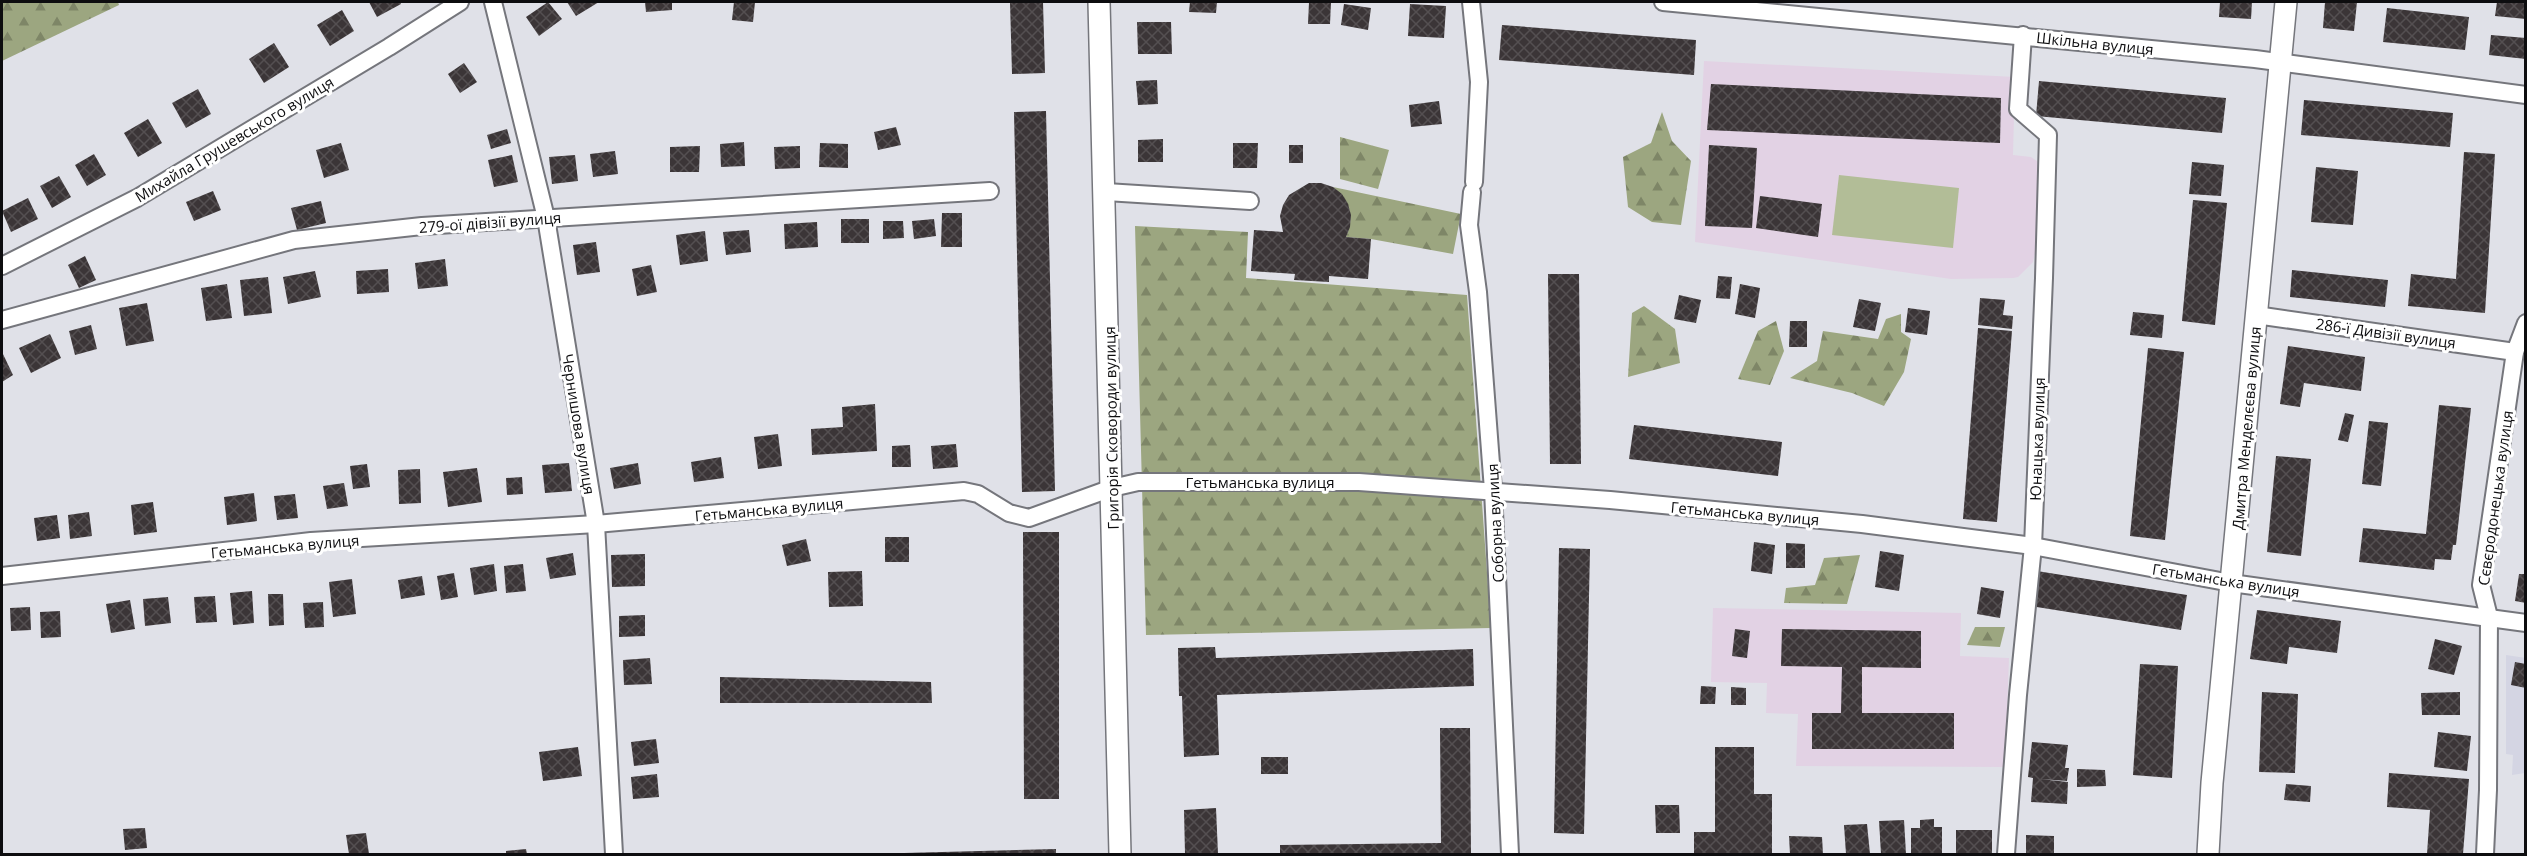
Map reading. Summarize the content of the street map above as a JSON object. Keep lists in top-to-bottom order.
{
  "streets": {
    "street": [
      "Шкільна вулиця",
      "Михайла Грушевського вулиця",
      "279-ої дівізії вулиця",
      "286-ї Дивізії вулиця",
      "Чернишова вулиця",
      "Григорія Сковороди вулиця",
      "Дмитра Менделєєва вулиця",
      "Юнацька вулиця",
      "Гетьманська вулиця",
      "Сєвєродонецька вулиця",
      "Соборна вулиця"
    ]
  },
  "crossings": [
    ["Шкільна вулиця", "Дмитра Менделєєва вулиця"],
    ["Шкільна вулиця", "Юнацька вулиця"],
    ["279-ої дівізії вулиця", "Чернишова вулиця"],
    ["286-ї Дивізії вулиця", "Дмитра Менделєєва вулиця"],
    ["286-ї Дивізії вулиця", "Сєвєродонецька вулиця"],
    ["Чернишова вулиця", "Гетьманська вулиця"],
    ["Григорія Сковороди вулиця", "Гетьманська вулиця"],
    ["Дмитра Менделєєва вулиця", "Гетьманська вулиця"],
    ["Юнацька вулиця", "Гетьманська вулиця"],
    ["Гетьманська вулиця", "Сєвєродонецька вулиця"],
    ["Гетьманська вулиця", "Соборна вулиця"]
  ]
}
